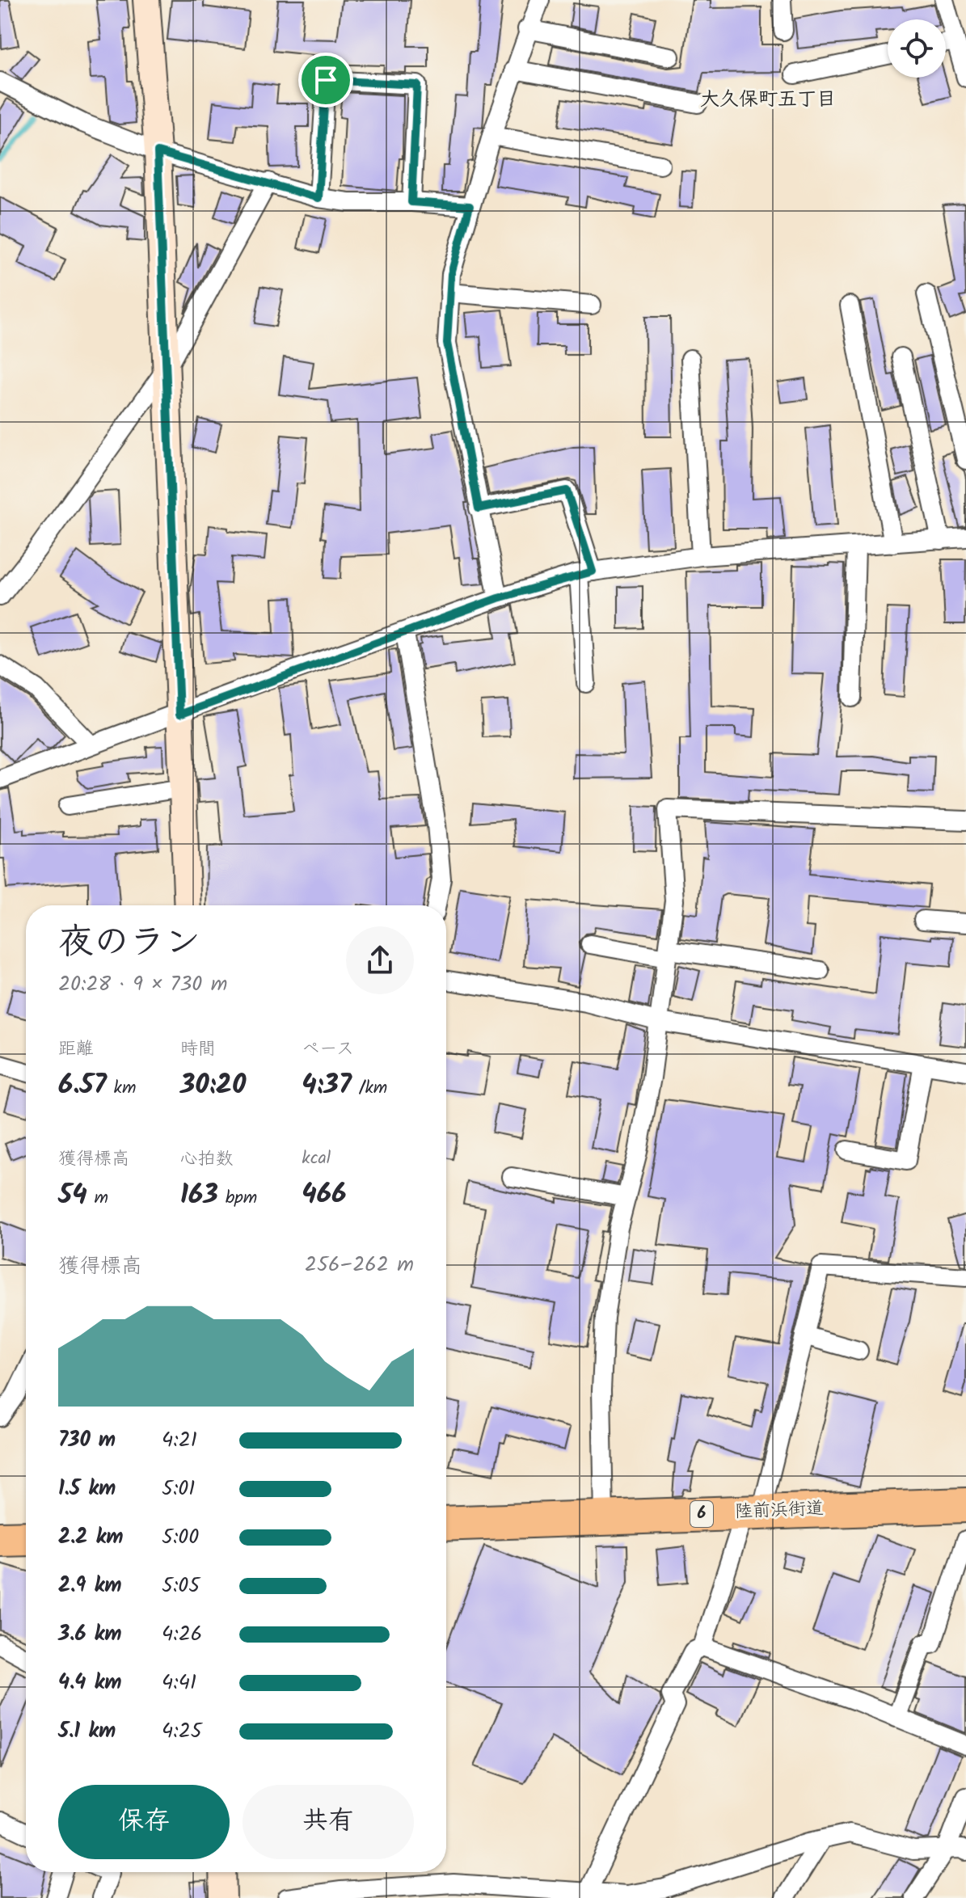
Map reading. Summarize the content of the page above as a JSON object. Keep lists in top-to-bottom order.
{
  "streets": {
    "highway": ["陸前浜街道", "6"]
  },
  "districts": ["大久保町五丁目"],
  "page": {
    "heading": ["夜のラン", "20:28 · 9 × 730 m"],
    "stats": [
      ["距離", "6.57 km"],
      ["時間", "30:20"],
      ["ペース", "4:37 /km"],
      ["獲得標高", "54 m"],
      ["心拍数", "163 bpm"],
      ["kcal", "466"]
    ],
    "chart": ["獲得標高", "256–262 m"],
    "list": [
      {
        "name": "730 m",
        "note": "4:21"
      },
      {
        "name": "1.5 km",
        "note": "5:01"
      },
      {
        "name": "2.2 km",
        "note": "5:00"
      },
      {
        "name": "2.9 km",
        "note": "5:05"
      },
      {
        "name": "3.6 km",
        "note": "4:26"
      },
      {
        "name": "4.4 km",
        "note": "4:41"
      },
      {
        "name": "5.1 km",
        "note": "4:25"
      }
    ],
    "buttons": ["保存", "共有"]
  }
}
